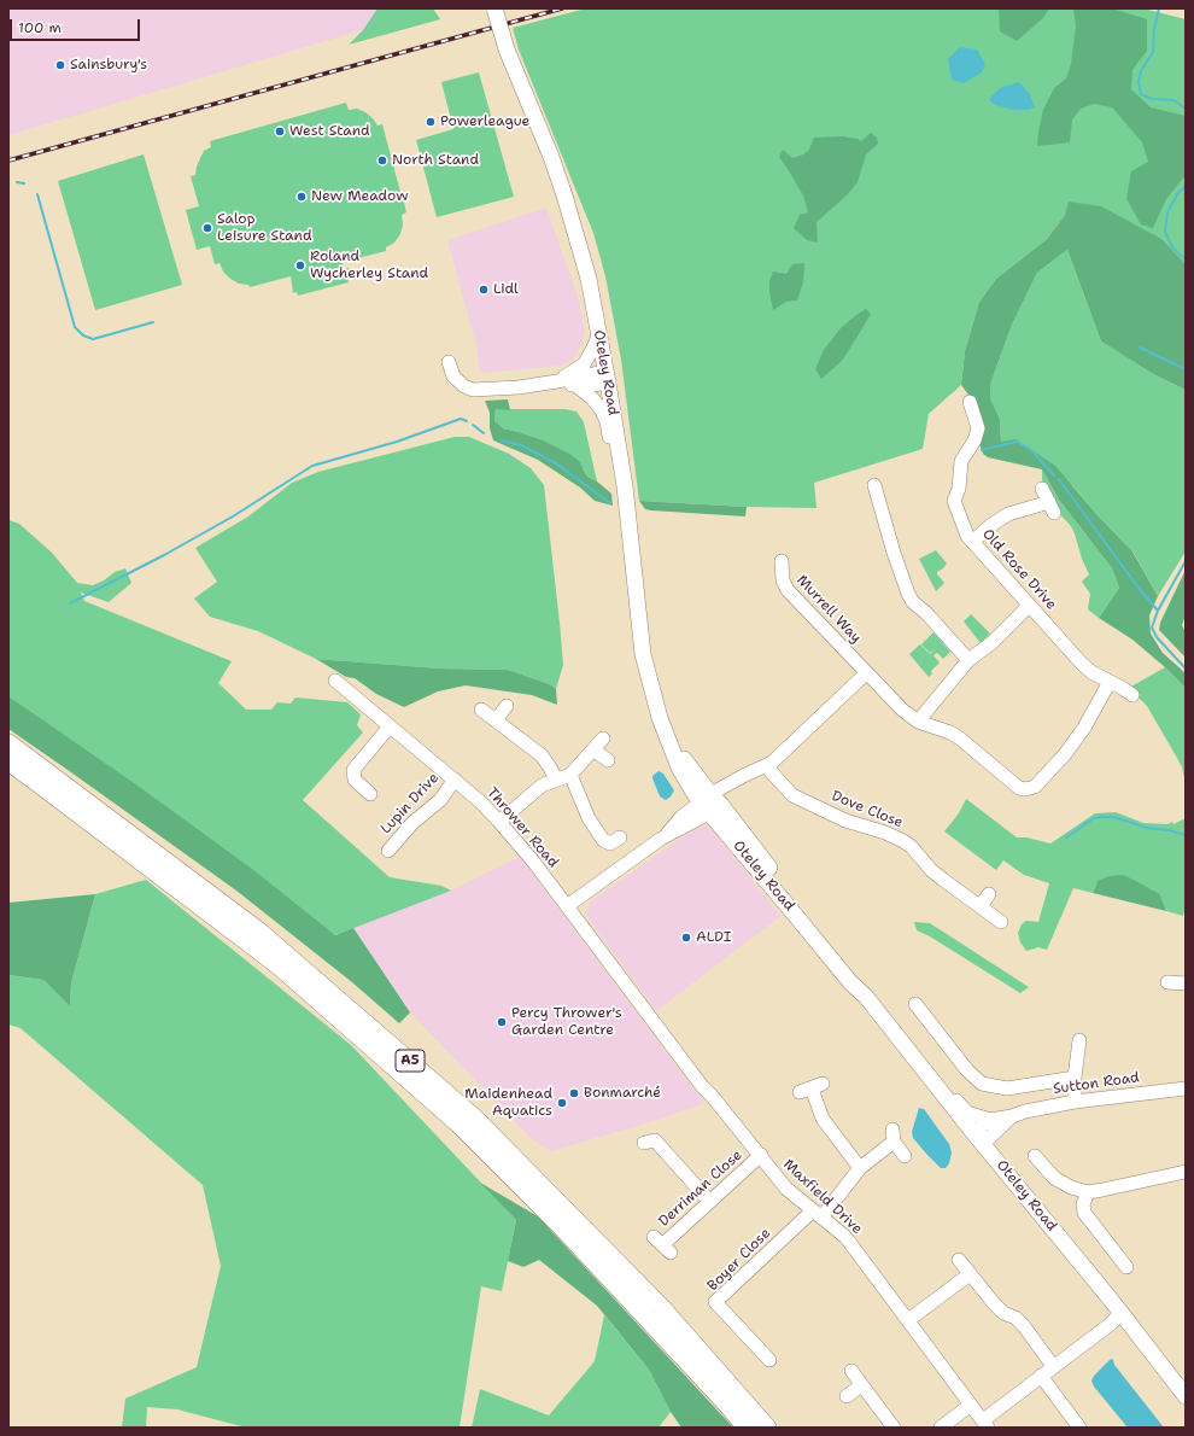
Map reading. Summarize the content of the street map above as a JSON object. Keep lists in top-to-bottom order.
{
  "streets": {
    "highway": ["A5"],
    "main road": ["Oteley Road"],
    "street": [
      "Old Rose Drive",
      "Murrell Way",
      "Lupin Drive",
      "Dove Close",
      "Thrower Road",
      "Sutton Road",
      "Derriman Close",
      "Maxfield Drive",
      "Boyer Close"
    ]
  },
  "crossings": [
    ["Oteley Road", "Sutton Road"],
    ["Oteley Road", "Maxfield Drive"],
    ["Old Rose Drive", "Murrell Way"],
    ["Lupin Drive", "Thrower Road"],
    ["Thrower Road", "Maxfield Drive"],
    ["Derriman Close", "Maxfield Drive"],
    ["Maxfield Drive", "Boyer Close"]
  ],
  "places": [
    "Sainsbury's",
    "Powerleague",
    "West Stand",
    "North Stand",
    "New Meadow",
    "Salop Leisure Stand",
    "Roland Wycherley Stand",
    "Lidl",
    "ALDI",
    "Percy Thrower's Garden Centre",
    "Bonmarché",
    "Maidenhead Aquatics"
  ],
  "scale_bar": "100 m"
}
